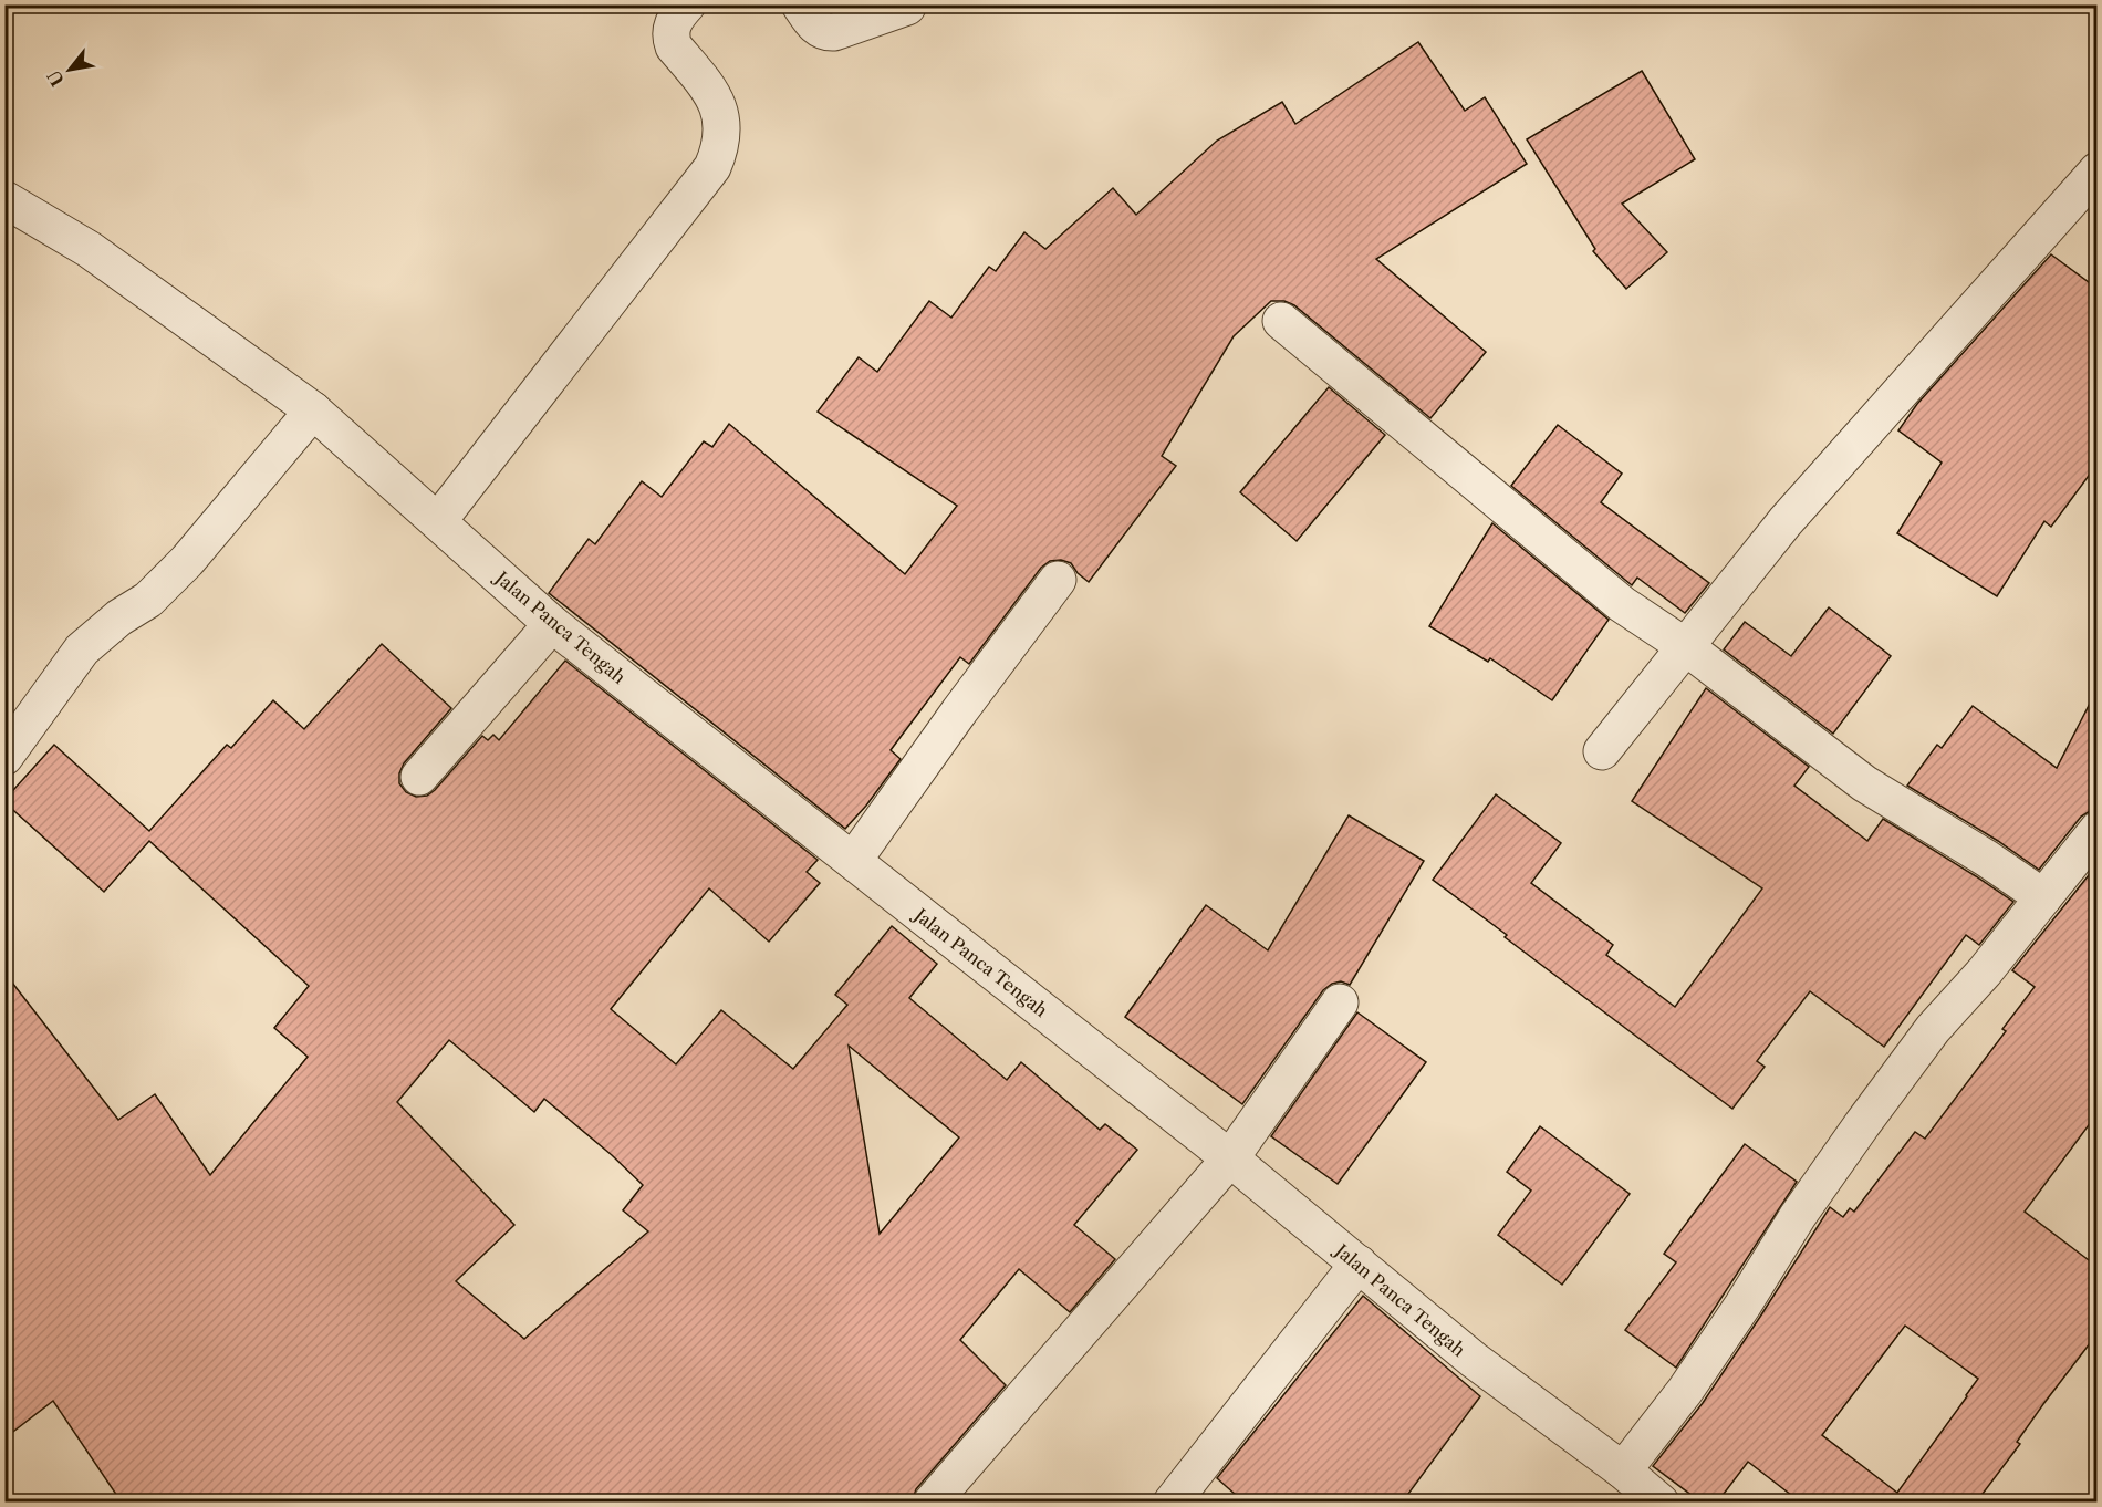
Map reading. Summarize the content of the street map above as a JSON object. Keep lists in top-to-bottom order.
{
  "streets": {
    "street": ["Jalan Panca Tengah"]
  },
  "north": "bottom left"
}
